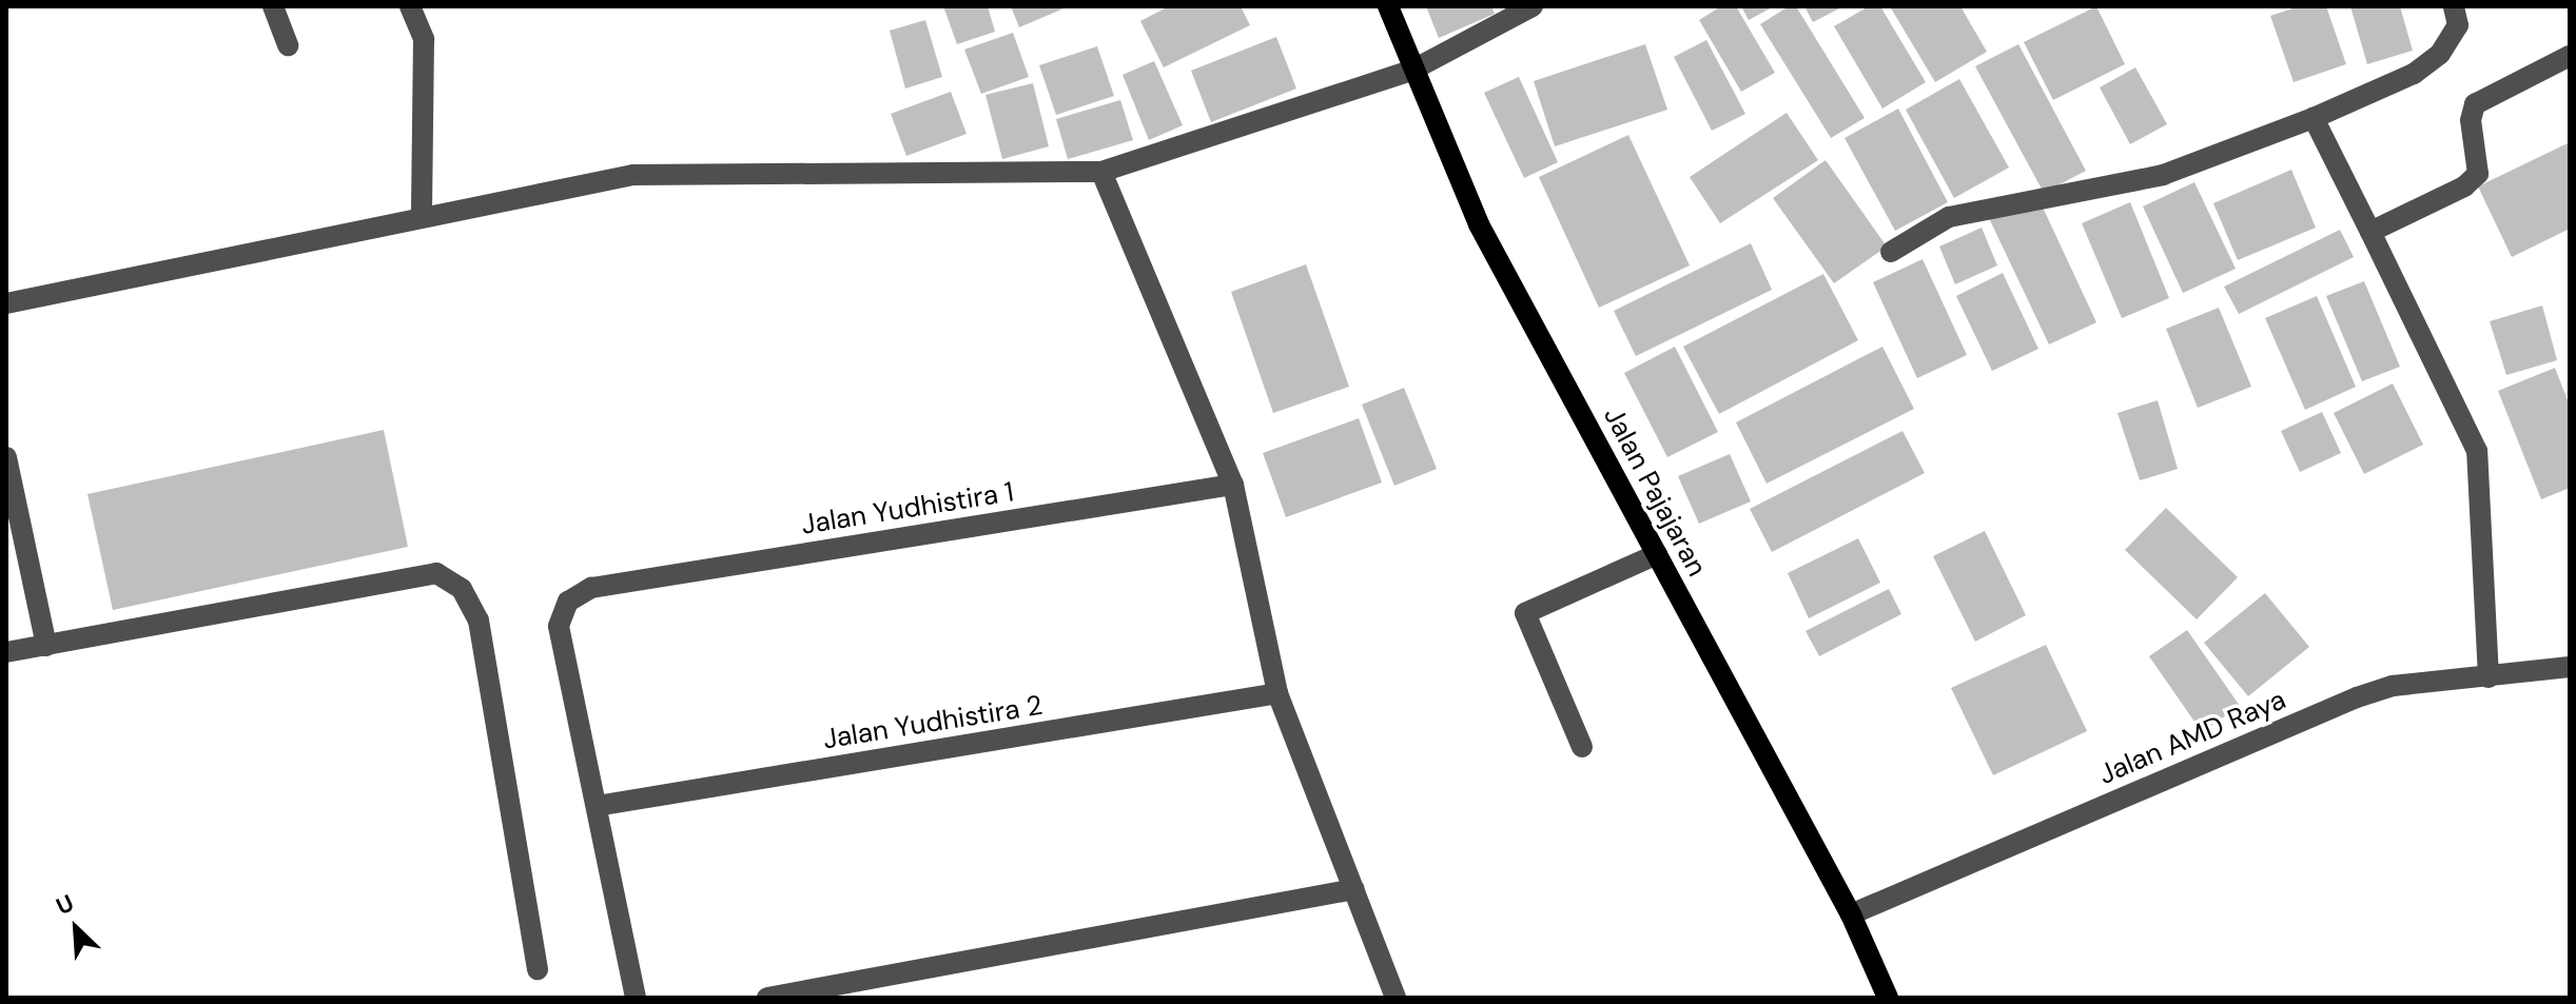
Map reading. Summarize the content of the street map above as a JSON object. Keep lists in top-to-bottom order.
{
  "streets": {
    "main road": ["Jalan Pajajaran"],
    "street": ["Jalan Yudhistira 1", "Jalan Yudhistira 2", "Jalan AMD Raya"]
  },
  "crossings": [
    ["Jalan Pajajaran", "Jalan AMD Raya"],
    ["Jalan Yudhistira 1", "Jalan Yudhistira 2"]
  ],
  "north": "top left"
}
